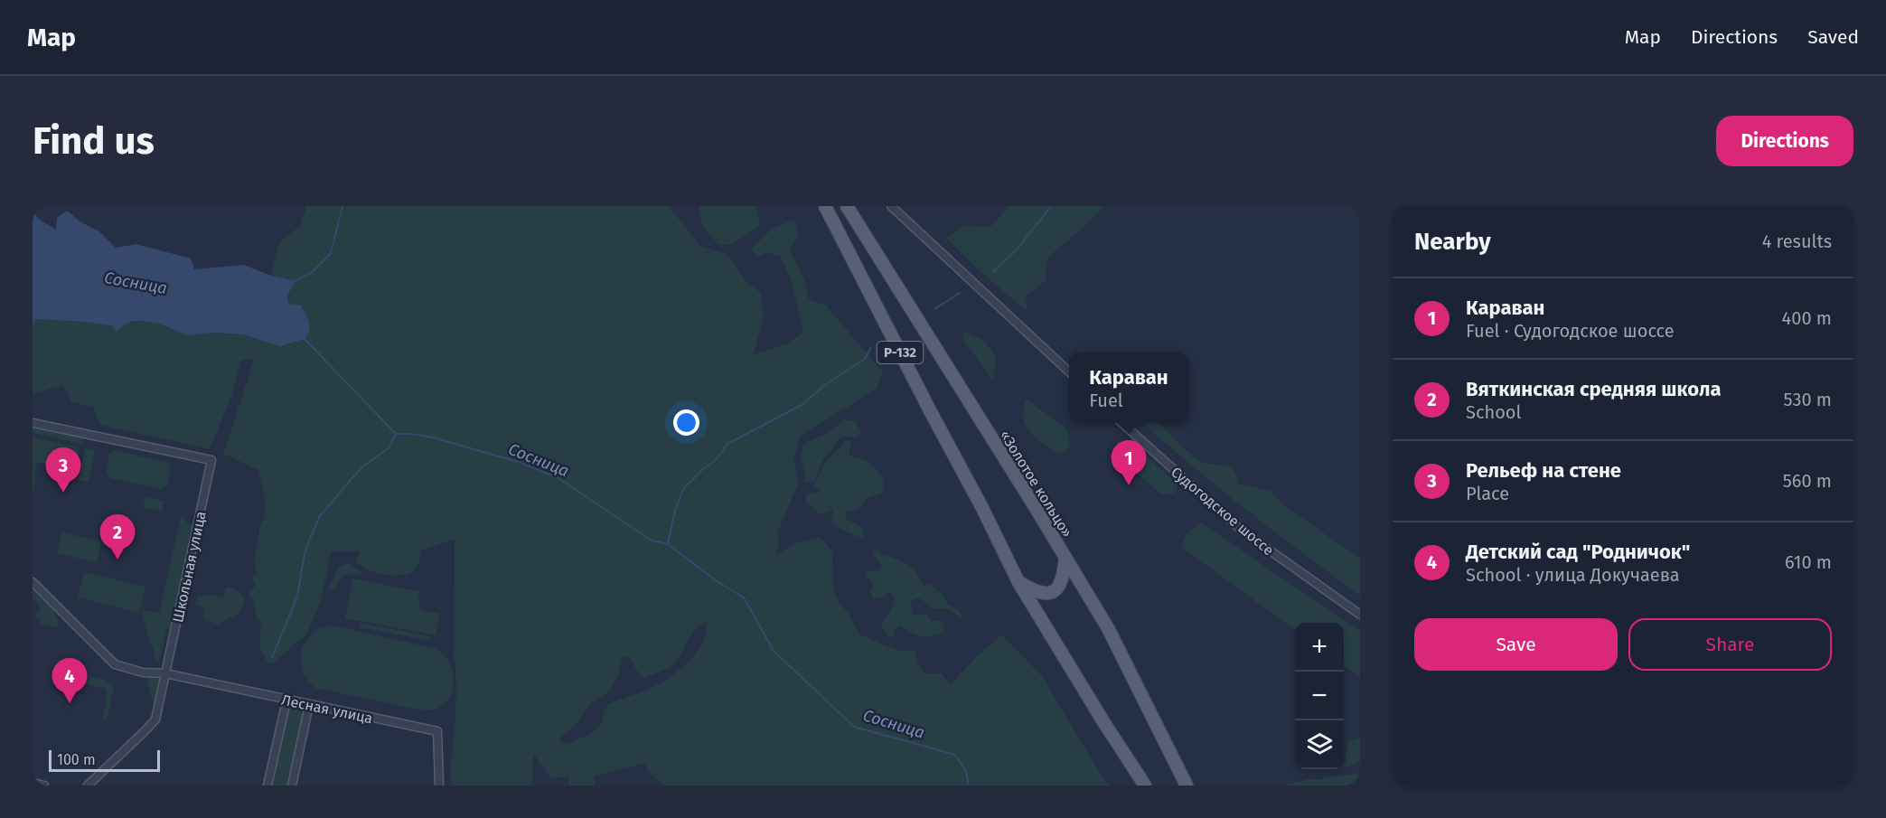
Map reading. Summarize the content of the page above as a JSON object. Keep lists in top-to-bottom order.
{
  "streets": {
    "main road": ["Р-132", "«Золотое кольцо»"],
    "street": ["Судогодское шоссе", "Школьная улица", "Лесная улица"]
  },
  "crossings": [
    ["Школьная улица", "Лесная улица"]
  ],
  "water": ["Сосница"],
  "scale_bar": "100 m",
  "page": {
    "header": "Map",
    "nav": ["Map", "Directions", "Saved"],
    "buttons": [
      "Directions",
      ["Save", "Share"]
    ],
    "title": "Find us",
    "heading": ["Nearby", "4 results"],
    "list": [
      {
        "mark": "1",
        "name": "Караван",
        "note": "Fuel · Судогодское шоссе",
        "value": "400 m"
      },
      {
        "mark": "2",
        "name": "Вяткинская средняя школа",
        "note": "School",
        "value": "530 m"
      },
      {
        "mark": "3",
        "name": "Рельеф на стене",
        "note": "Place",
        "value": "560 m"
      },
      {
        "mark": "4",
        "name": "Детский сад \"Родничок\"",
        "note": "School · улица Докучаева",
        "value": "610 m"
      }
    ],
    "popup": ["Караван", "Fuel"],
    "pins": [
      "1",
      "3",
      "2",
      "4"
    ],
    "map_buttons": ["+", "−"],
    "scale": "100 m"
  }
}
